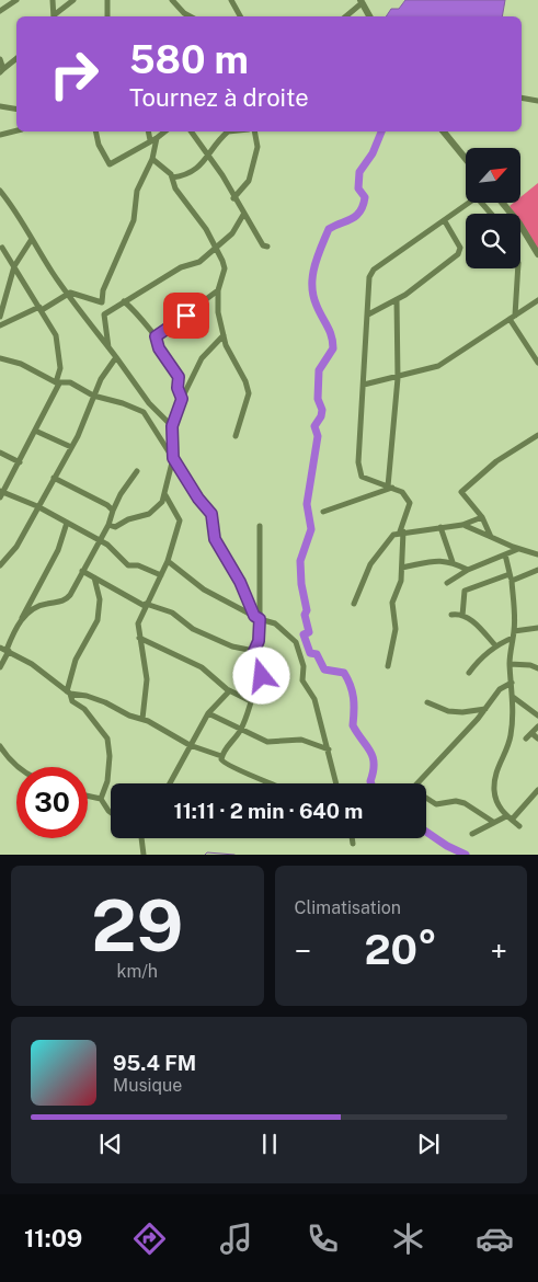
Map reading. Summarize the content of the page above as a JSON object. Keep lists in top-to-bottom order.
{
  "north": "top right",
  "page": {
    "turn": ["580 m", "Tournez à droite"],
    "limit": "30",
    "trip": "11:11 · 2 min · 640 m",
    "tile": [
      ["29", "km/h"],
      "Climatisation"
    ],
    "heat": ["−", "20°", "+"],
    "song": ["95.4 FM", "Musique"],
    "tabs": "11:09"
  }
}
